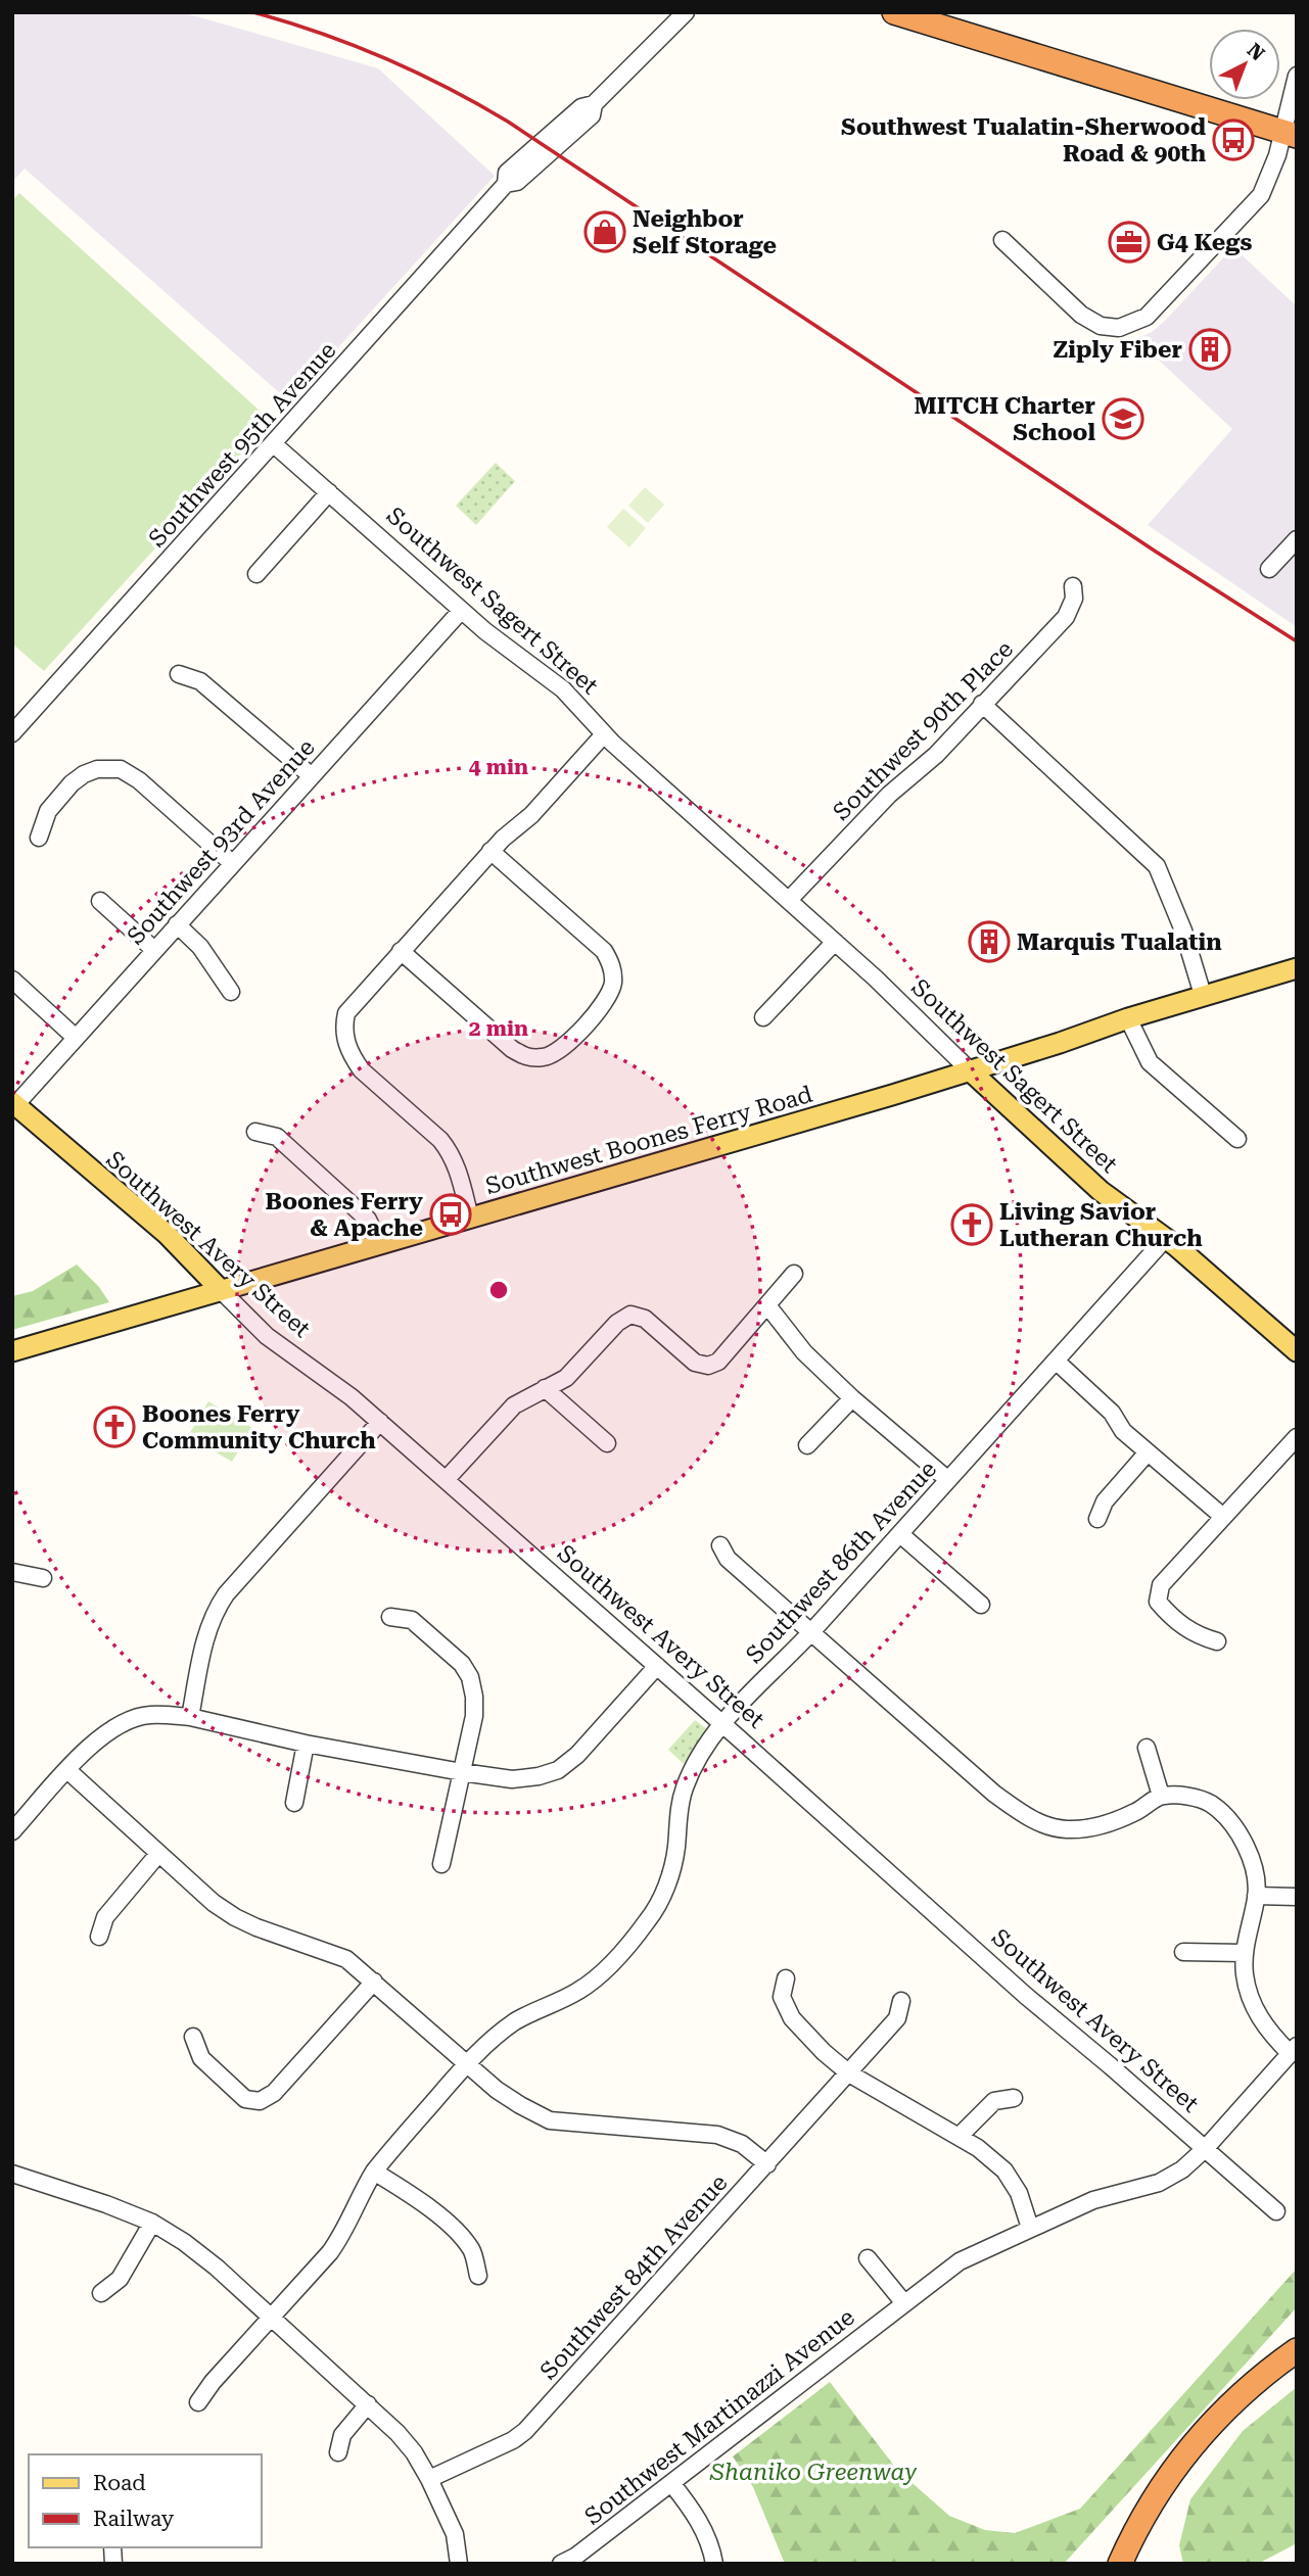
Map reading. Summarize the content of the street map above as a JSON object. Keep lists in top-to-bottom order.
{
  "streets": {
    "main road": ["Southwest Sagert Street", "Southwest Boones Ferry Road", "Southwest Avery Street"],
    "street": [
      "Southwest 95th Avenue",
      "Southwest 90th Place",
      "Southwest 93rd Avenue",
      "Southwest 86th Avenue",
      "Southwest 84th Avenue",
      "Southwest Martinazzi Avenue"
    ]
  },
  "crossings": [
    ["Southwest 95th Avenue", "Southwest Sagert Street"],
    ["Southwest Sagert Street", "Southwest 90th Place"],
    ["Southwest Sagert Street", "Southwest 93rd Avenue"],
    ["Southwest Sagert Street", "Southwest Boones Ferry Road"],
    ["Southwest Sagert Street", "Southwest 86th Avenue"],
    ["Southwest 93rd Avenue", "Southwest Avery Street"],
    ["Southwest Boones Ferry Road", "Southwest Avery Street"],
    ["Southwest Avery Street", "Southwest 86th Avenue"],
    ["Southwest Avery Street", "Southwest Martinazzi Avenue"]
  ],
  "parks": ["Shaniko Greenway"],
  "places": {
    "bus stop": ["Southwest Tualatin-Sherwood Road & 90th", "Boones Ferry & Apache"],
    "shop": ["Neighbor Self Storage"],
    "office": ["G4 Kegs"],
    "building": ["Ziply Fiber", "Marquis Tualatin"],
    "school or university": ["MITCH Charter School"],
    "church": ["Living Savior Lutheran Church", "Boones Ferry Community Church"]
  },
  "legend": ["Road", "Railway"],
  "north": "top right",
  "rings": ["4 min", "2 min"]
}
